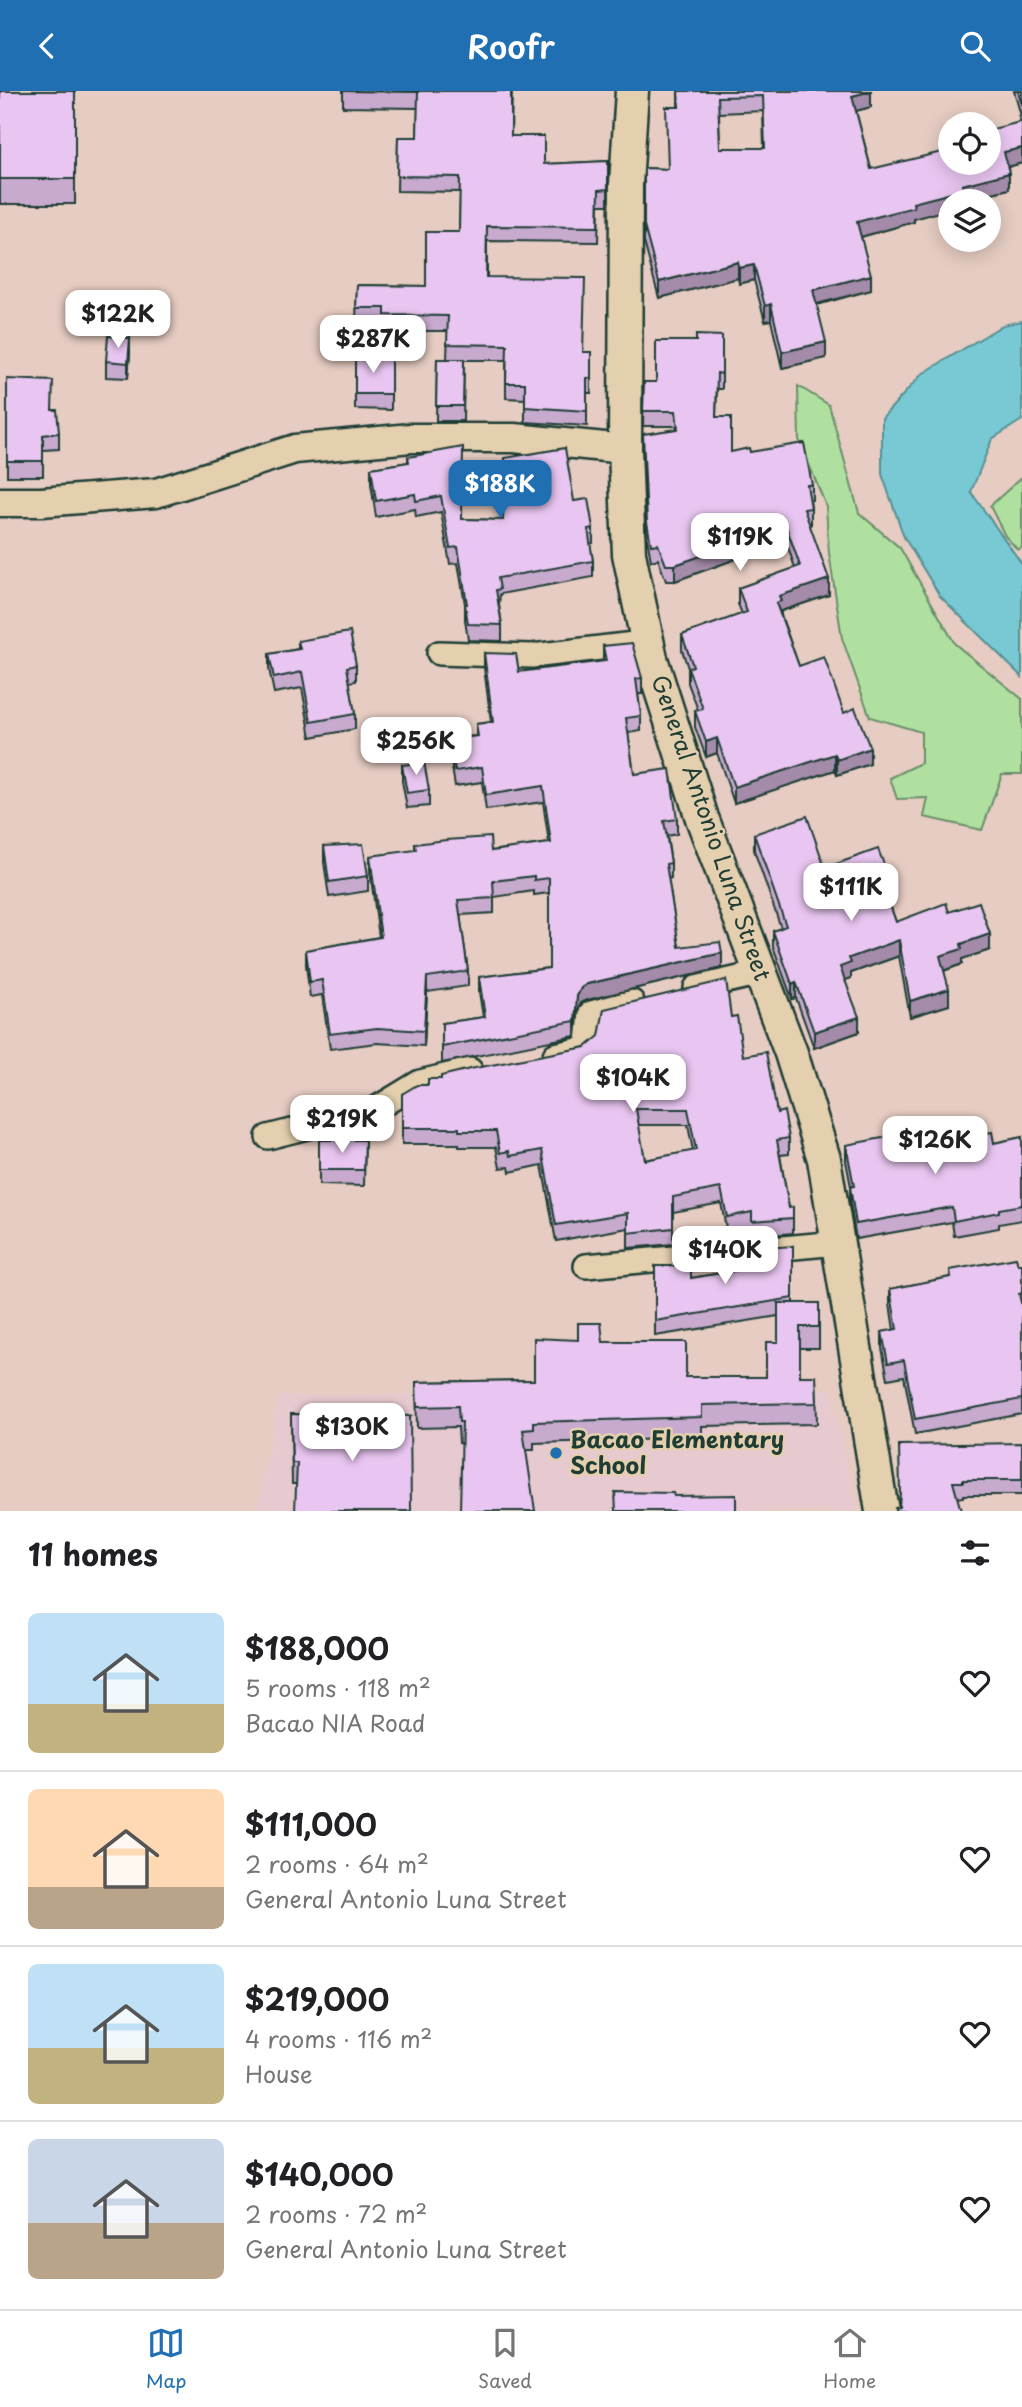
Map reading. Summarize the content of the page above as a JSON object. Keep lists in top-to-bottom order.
{
  "streets": {
    "main road": ["General Antonio Luna Street"]
  },
  "places": ["Bacao Elementary School"],
  "page": {
    "header": "Roofr",
    "price": [
      "$122K",
      "$287K",
      "$188K",
      "$119K",
      "$256K",
      "$111K",
      "$104K",
      "$219K",
      "$126K",
      "$140K",
      "$130K"
    ],
    "heading": "11 homes",
    "list": [
      {
        "name": "$188,000",
        "note": "5 rooms · 118 m² · Bacao NIA Road"
      },
      {
        "name": "$111,000",
        "note": "2 rooms · 64 m² · General Antonio Luna Street"
      },
      {
        "name": "$219,000",
        "note": "4 rooms · 116 m² · House"
      },
      {
        "name": "$140,000",
        "note": "2 rooms · 72 m² · General Antonio Luna Street"
      }
    ],
    "tabs": ["Map", "Saved", "Home"]
  }
}
